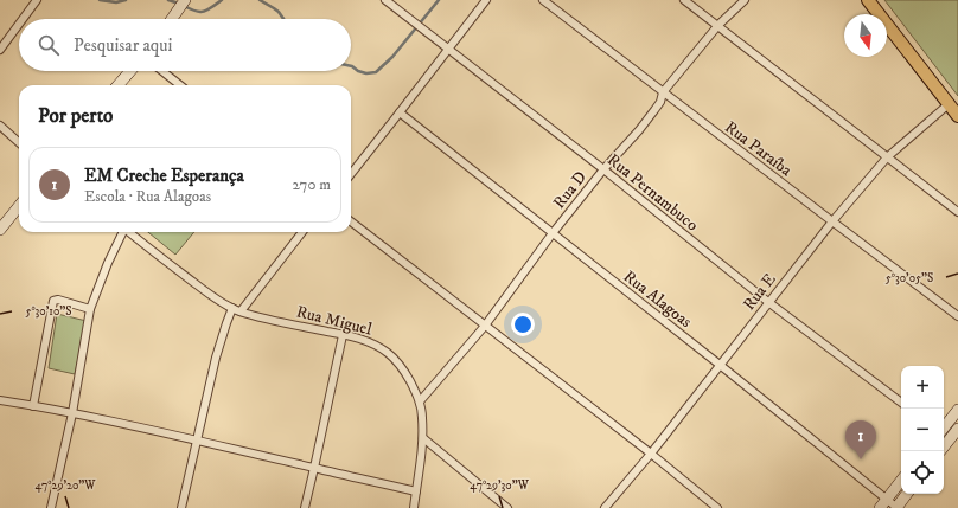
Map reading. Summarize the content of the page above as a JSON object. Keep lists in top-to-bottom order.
{
  "streets": {
    "street": [
      "Rua Paraíba",
      "Rua D",
      "Rua Pernambuco",
      "Rua E",
      "Rua Alagoas",
      "Rua Miguel"
    ]
  },
  "crossings": [
    ["Rua Paraíba", "Rua D"],
    ["Rua Paraíba", "Rua E"],
    ["Rua D", "Rua Pernambuco"],
    ["Rua D", "Rua Alagoas"],
    ["Rua D", "Rua Miguel"],
    ["Rua Pernambuco", "Rua E"],
    ["Rua E", "Rua Alagoas"]
  ],
  "north": "bottom",
  "page": {
    "search": "Pesquisar aqui",
    "heading": "Por perto",
    "list": [
      {
        "mark": "1",
        "name": "EM Creche Esperança",
        "note": "Escola · Rua Alagoas",
        "value": "270 m"
      }
    ],
    "map_buttons": ["+", "−"],
    "pins": "1"
  },
  "coordinates": [
    "5°30'05\"S",
    "5°30'10\"S",
    "47°29'20\"W",
    "47°29'30\"W"
  ]
}
